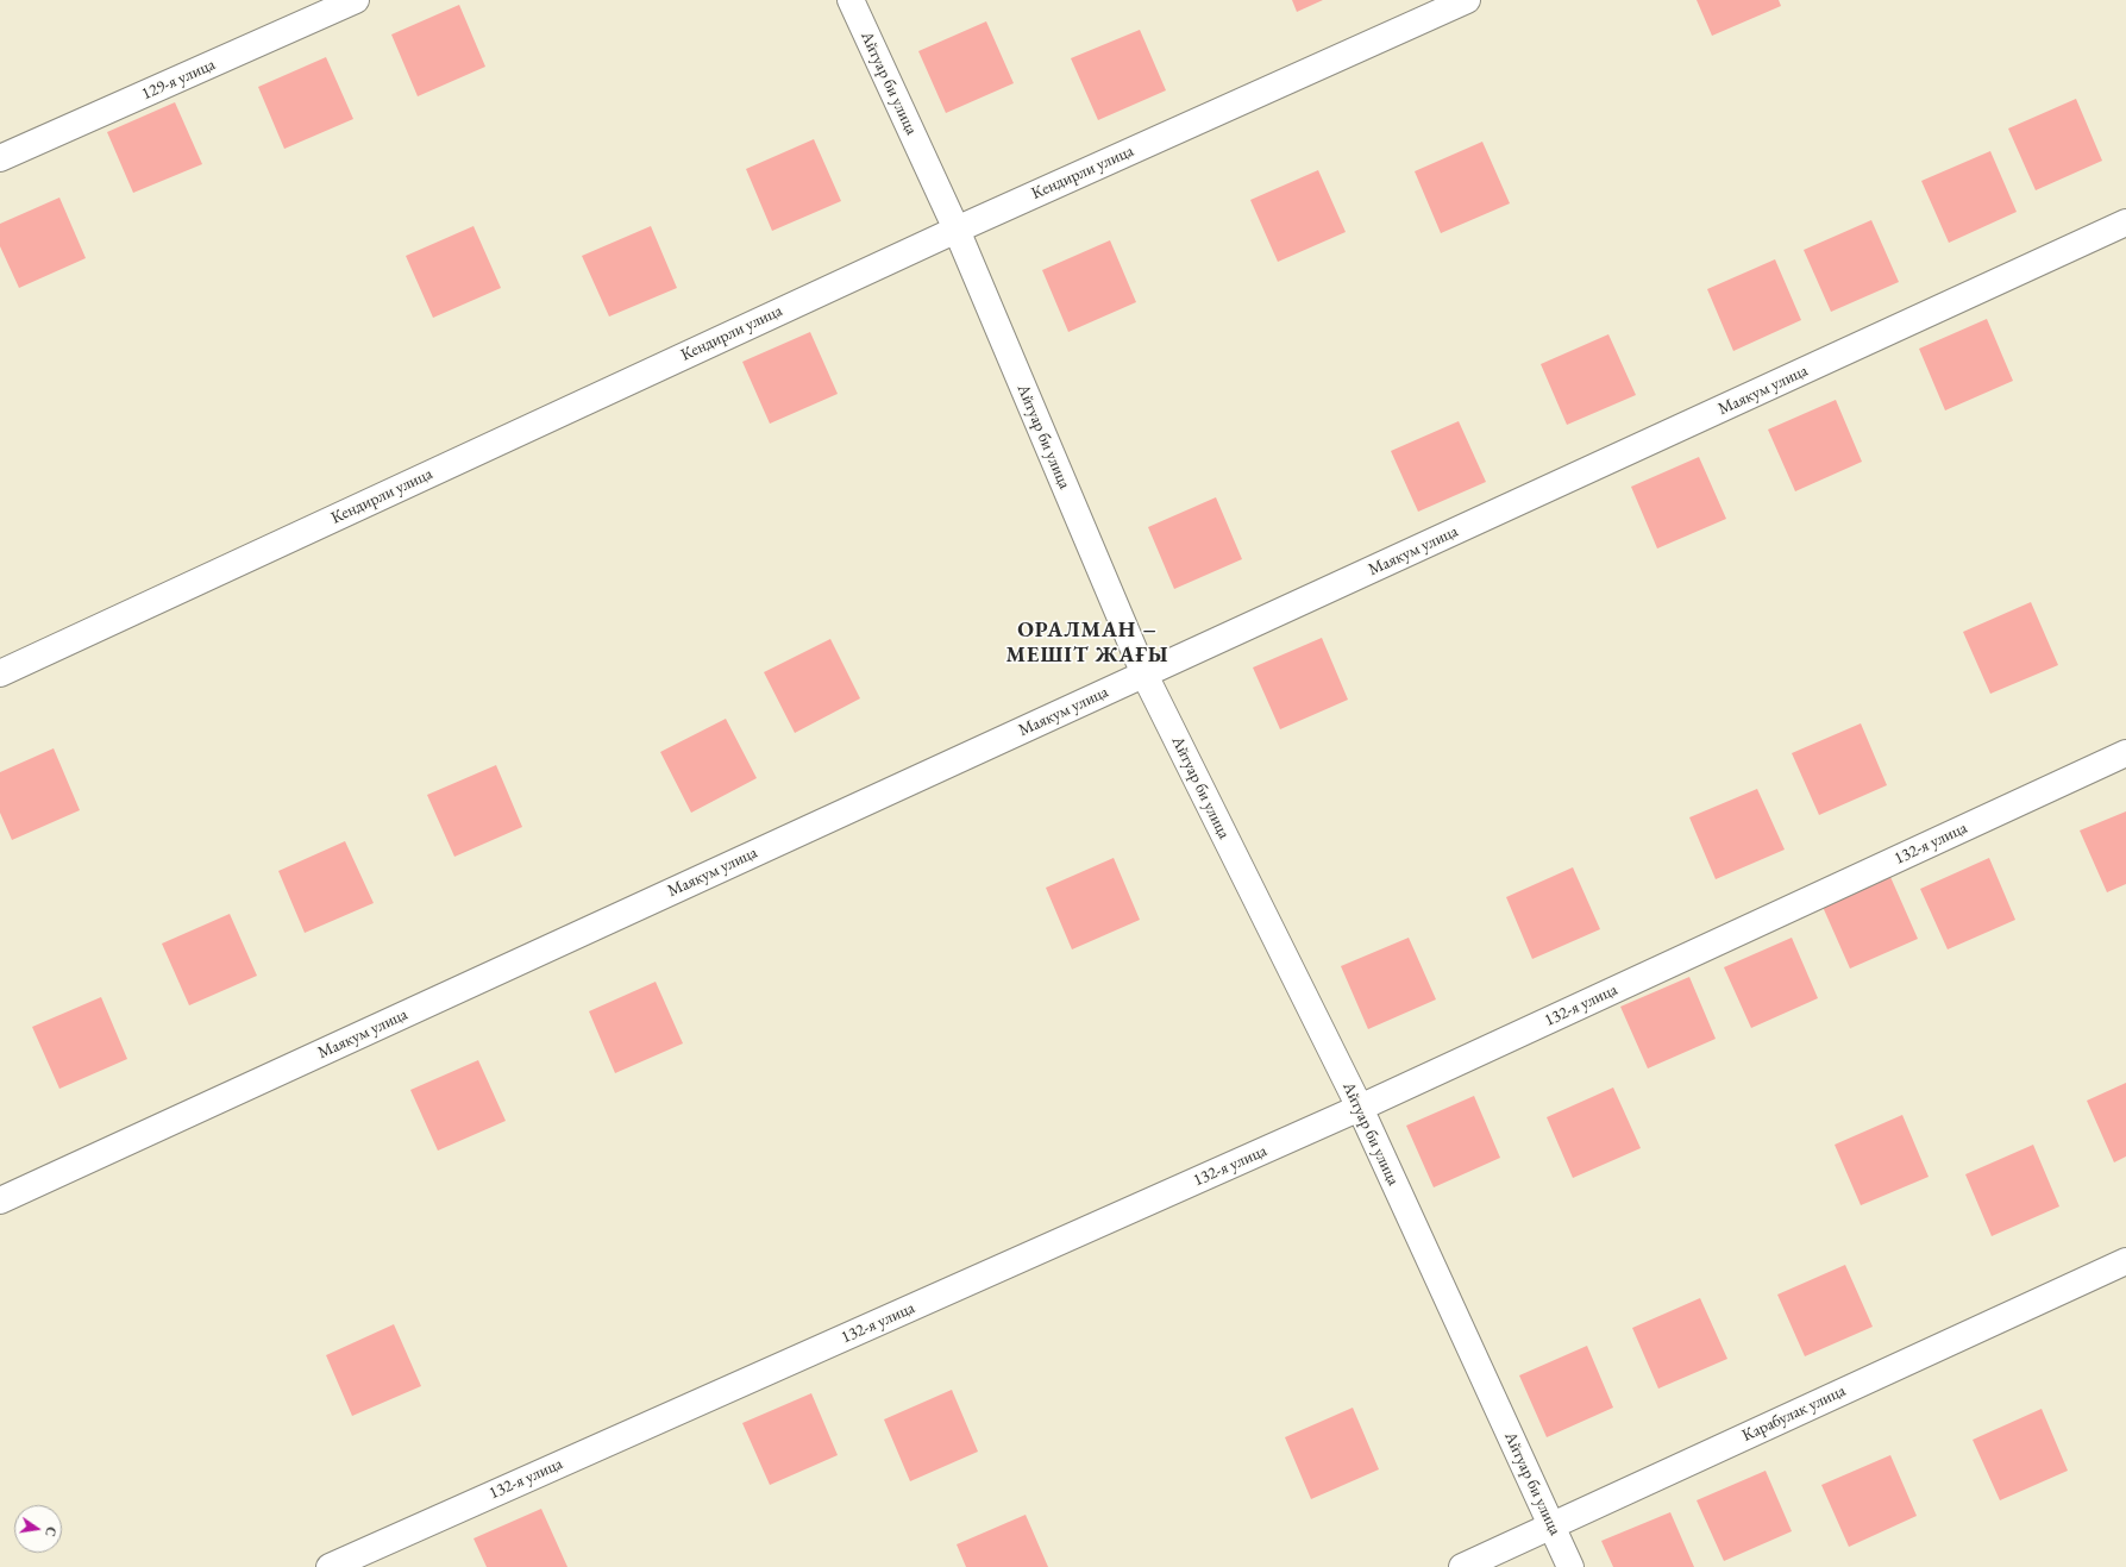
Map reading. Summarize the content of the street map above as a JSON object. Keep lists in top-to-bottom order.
{
  "streets": {
    "street": [
      "129-я улица",
      "Айтуар би улица",
      "Кендирли улица",
      "Маякум улица",
      "132-я улица",
      "Карабулак улица"
    ]
  },
  "crossings": [
    ["Айтуар би улица", "Кендирли улица"],
    ["Айтуар би улица", "Маякум улица"],
    ["Айтуар би улица", "132-я улица"],
    ["Айтуар би улица", "Карабулак улица"]
  ],
  "districts": ["ОРАЛМАН – МЕШІТ ЖАҒЫ"],
  "north": "right"
}
